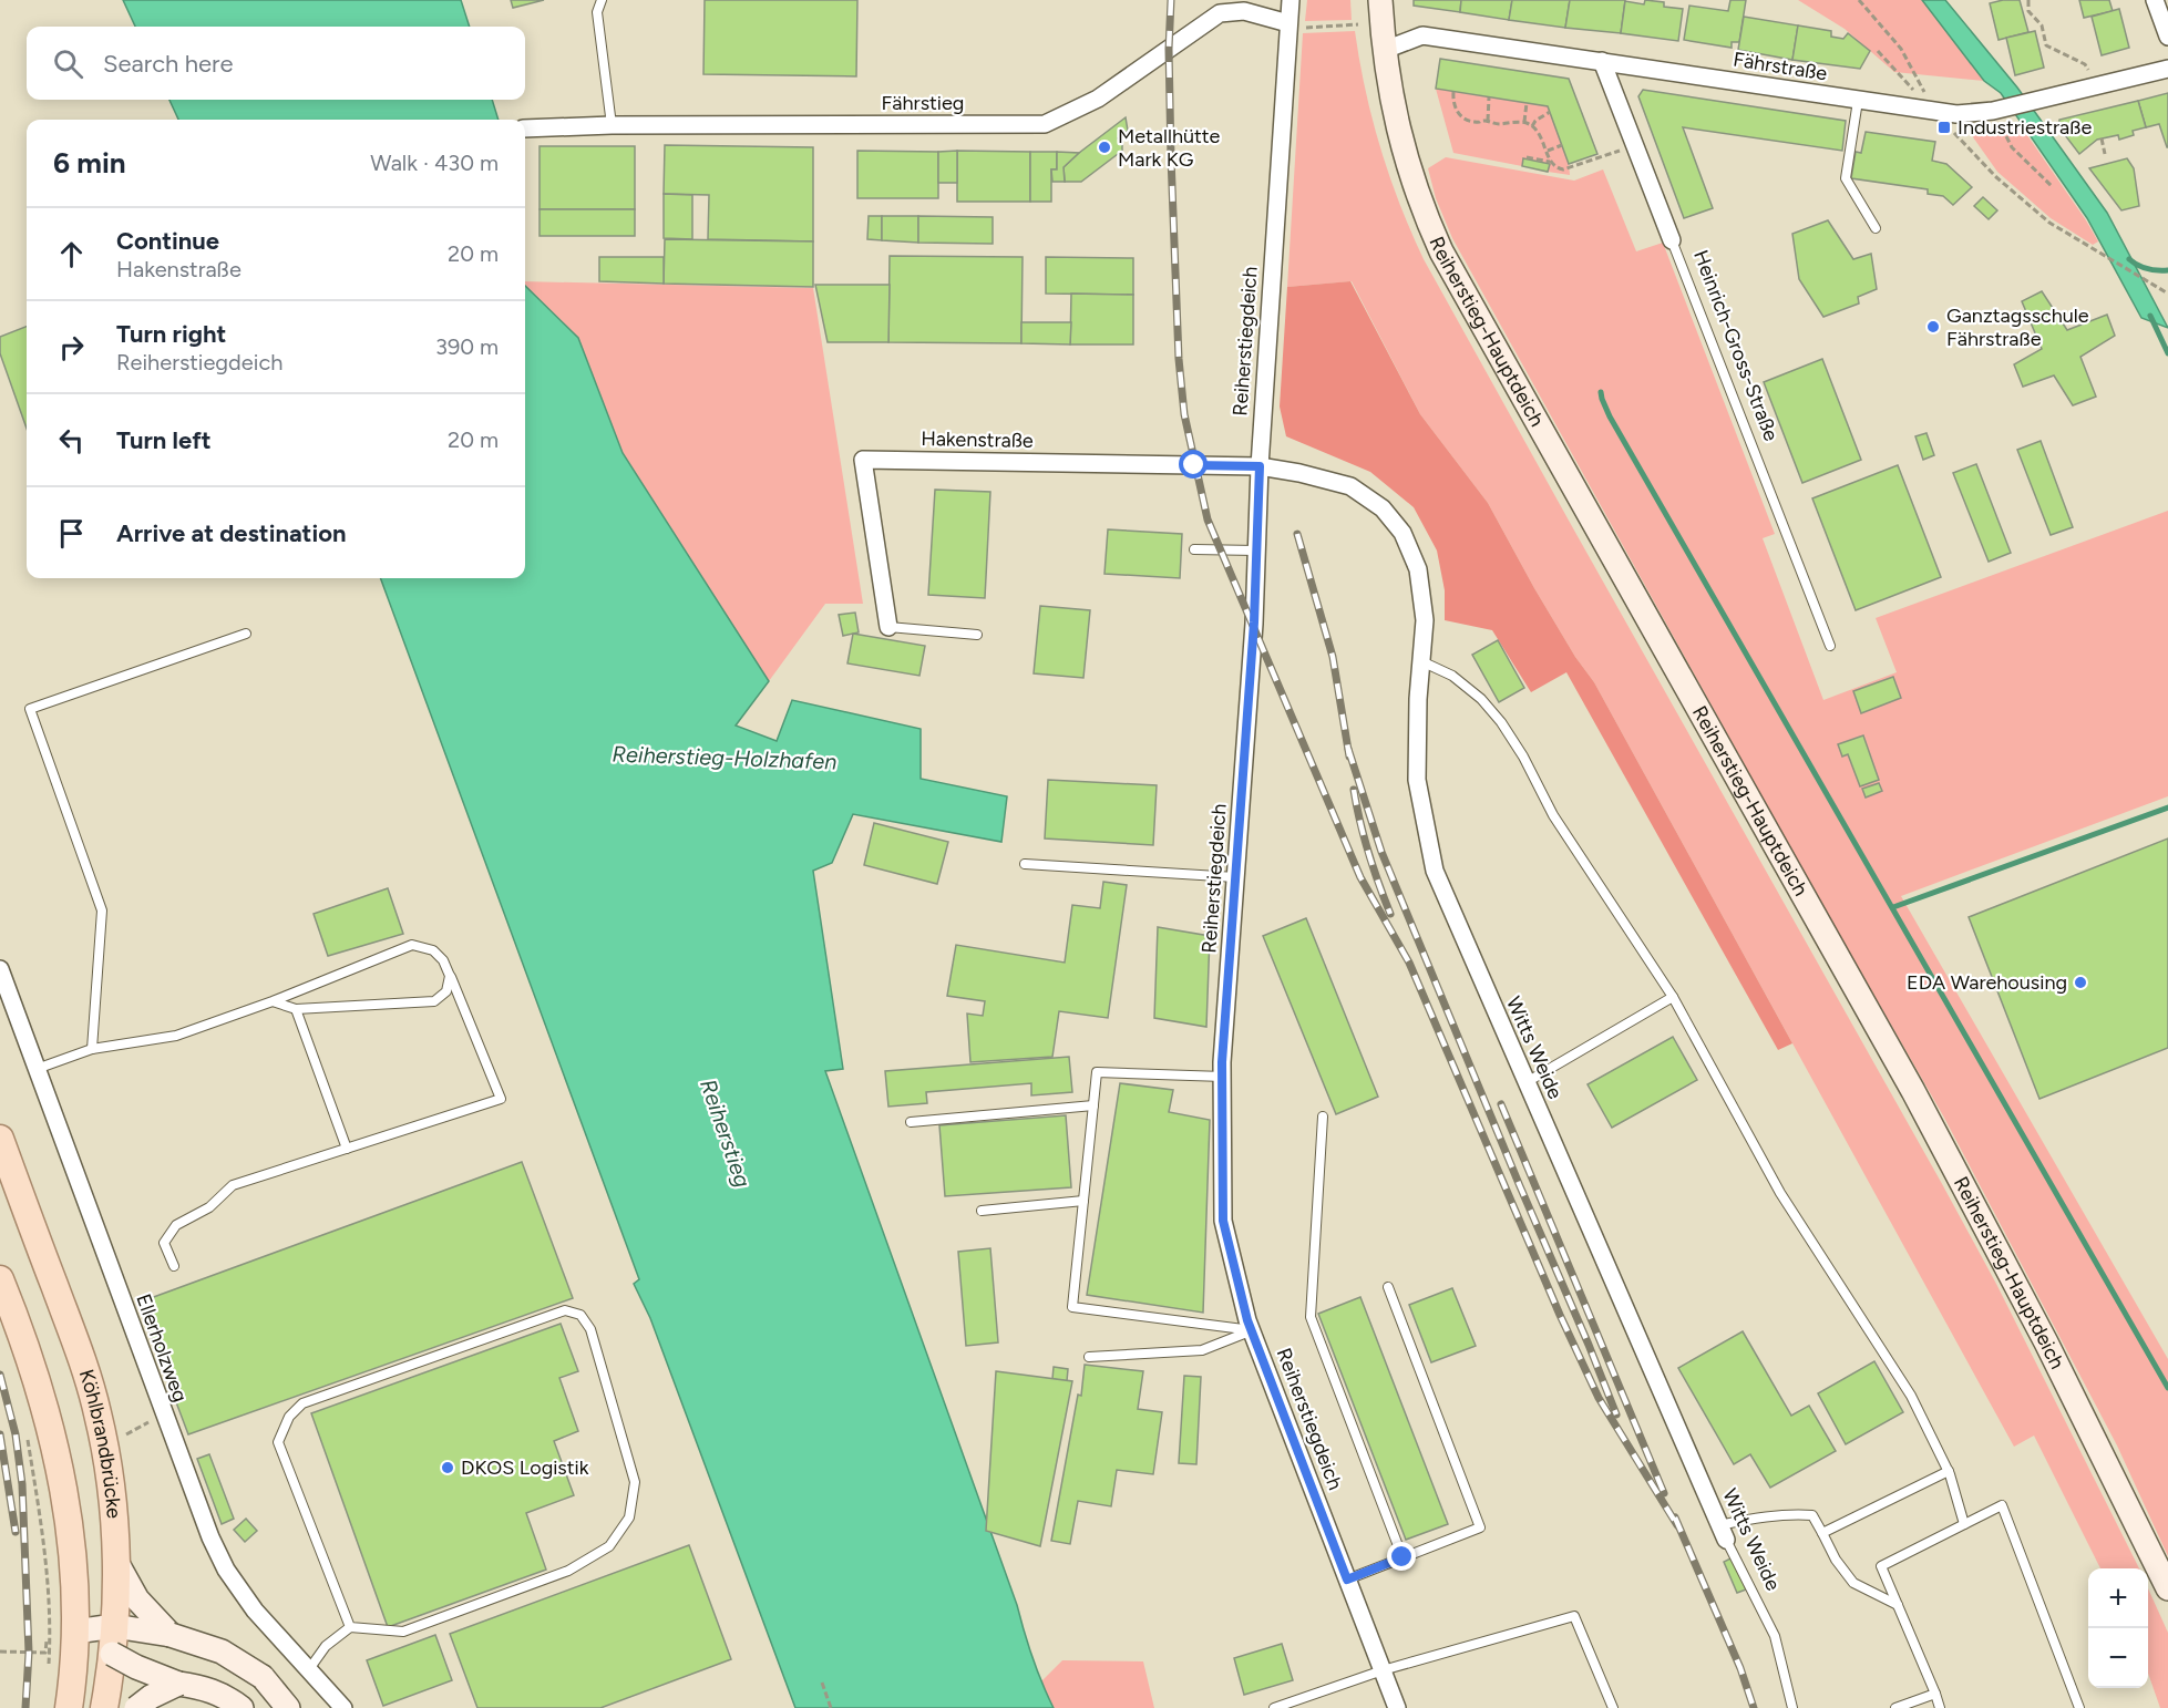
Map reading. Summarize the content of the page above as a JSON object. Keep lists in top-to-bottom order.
{
  "streets": {
    "main road": ["Reiherstieg-Hauptdeich", "Köhlbrandbrücke"],
    "street": [
      "Fährstraße",
      "Fährstieg",
      "Reiherstiegdeich",
      "Heinrich-Gross-Straße",
      "Hakenstraße",
      "Witts Weide",
      "Ellerholzweg"
    ]
  },
  "crossings": [
    ["Fährstraße", "Reiherstieg-Hauptdeich"],
    ["Fährstraße", "Heinrich-Gross-Straße"],
    ["Fährstieg", "Reiherstiegdeich"],
    ["Reiherstiegdeich", "Hakenstraße"],
    ["Reiherstiegdeich", "Witts Weide"],
    ["Hakenstraße", "Witts Weide"]
  ],
  "water": ["Reiherstieg-Holzhafen", "Reiherstieg"],
  "places": {
    "transit": ["Industriestraße"],
    "other": [
      "Metallhütte Mark KG",
      "Ganztagsschule Fährstraße",
      "EDA Warehousing",
      "DKOS Logistik"
    ]
  },
  "page": {
    "search": "Search here",
    "heading": ["6 min", "Walk · 430 m"],
    "list": [
      ["Continue", "Hakenstraße", "20 m"],
      ["Turn right", "Reiherstiegdeich", "390 m"],
      ["Turn left", "20 m"],
      "Arrive at destination"
    ],
    "map_buttons": ["+", "−"]
  }
}
